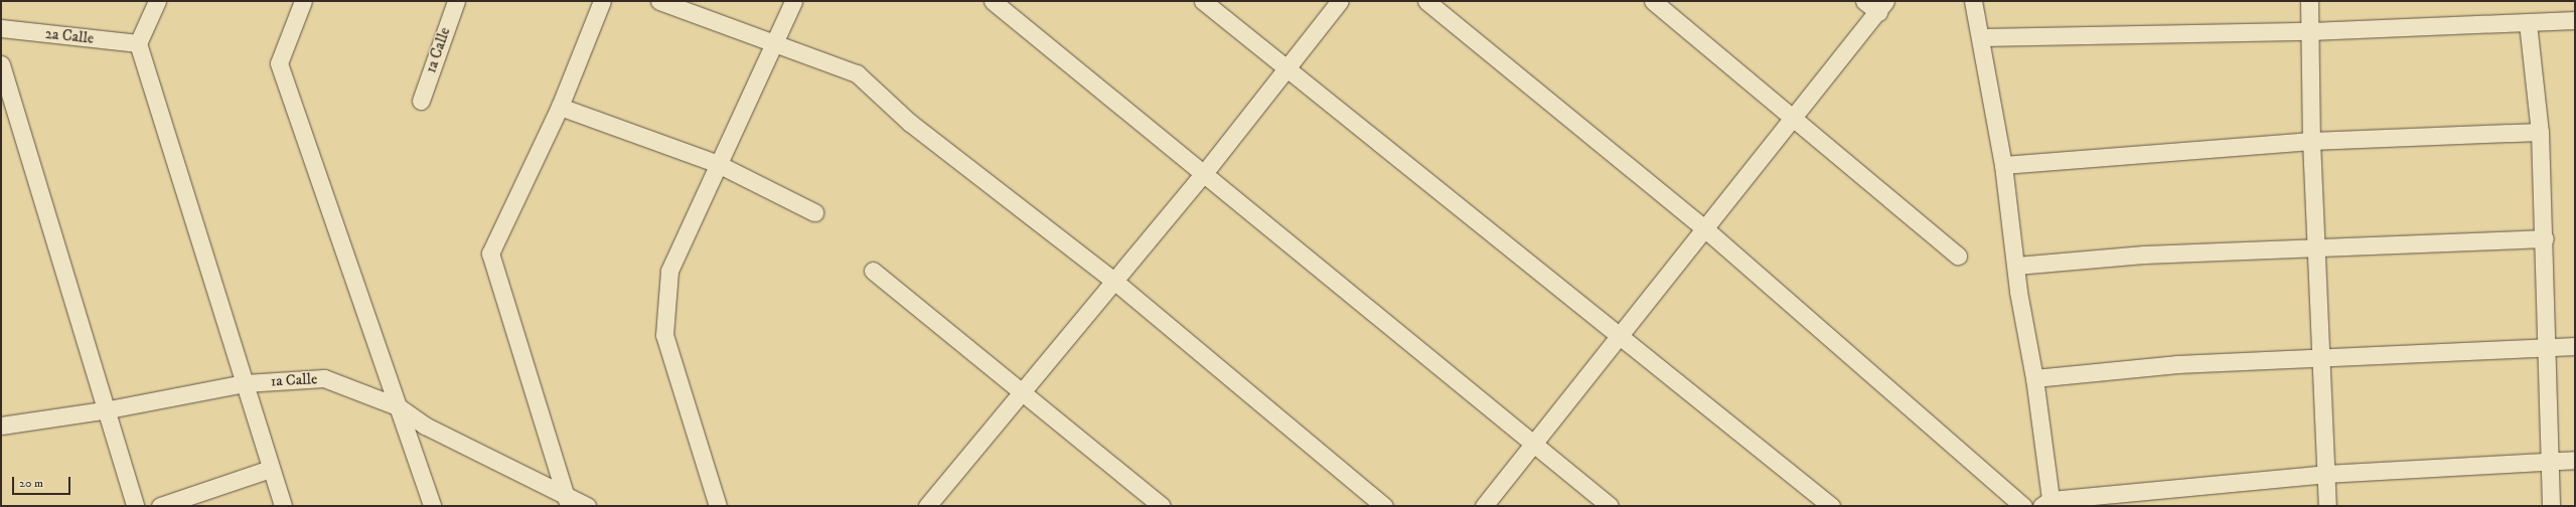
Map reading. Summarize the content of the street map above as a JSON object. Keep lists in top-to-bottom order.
{
  "streets": {
    "street": ["2a Calle", "1a Calle"]
  },
  "scale_bar": "20 m"
}
